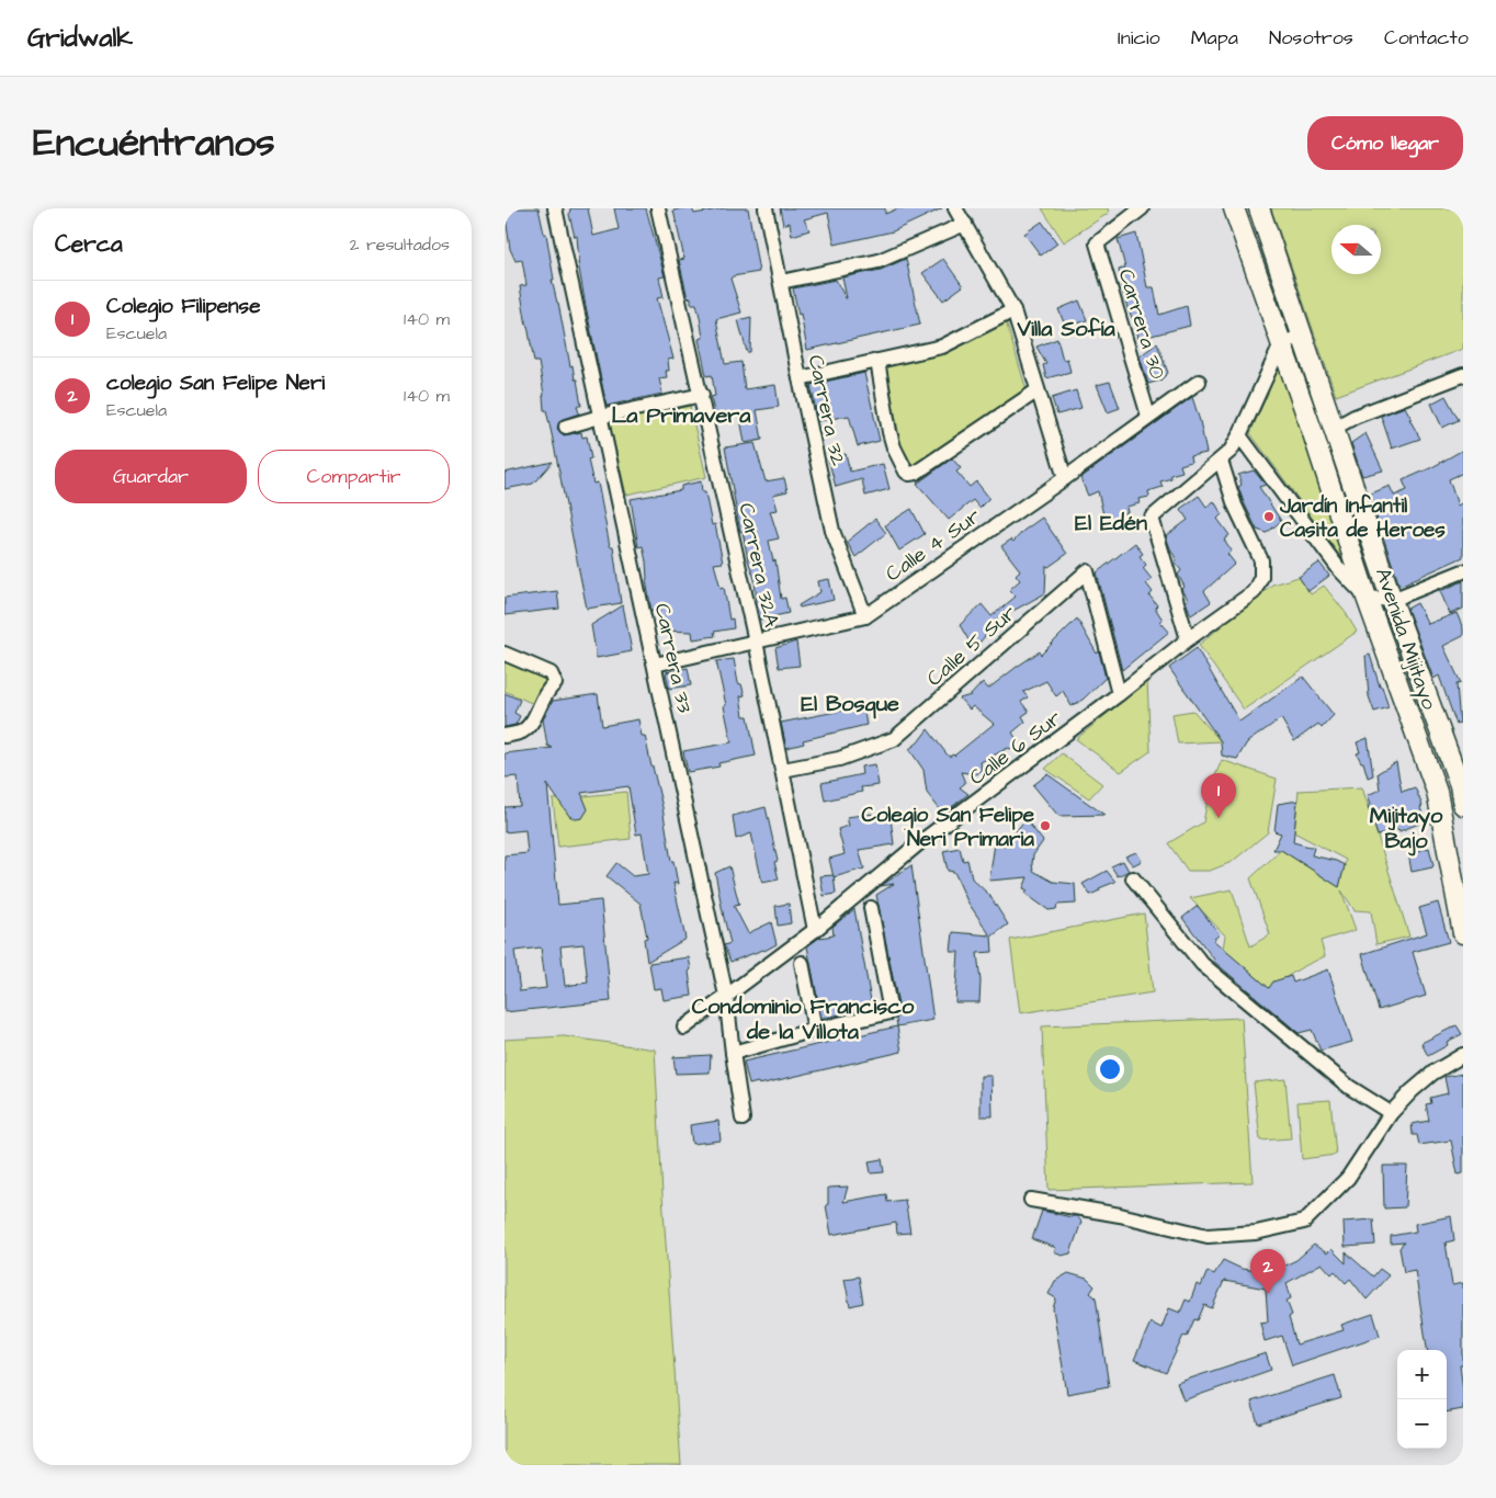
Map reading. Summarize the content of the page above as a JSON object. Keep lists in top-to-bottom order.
{
  "streets": {
    "main road": ["Avenida Mijitayo"],
    "street": [
      "Carrera 30",
      "Carrera 32",
      "Calle 4 Sur",
      "Carrera 32A",
      "Calle 5 Sur",
      "Carrera 33",
      "Calle 6 Sur"
    ]
  },
  "crossings": [
    ["Carrera 30", "Calle 4 Sur"],
    ["Carrera 32", "Calle 4 Sur"],
    ["Calle 4 Sur", "Carrera 32A"],
    ["Calle 4 Sur", "Carrera 33"],
    ["Carrera 32A", "Calle 5 Sur"],
    ["Carrera 32A", "Calle 6 Sur"],
    ["Calle 5 Sur", "Calle 6 Sur"],
    ["Carrera 33", "Calle 6 Sur"]
  ],
  "districts": [
    "Villa Sofía",
    "La Primavera",
    "El Edén",
    "El Bosque",
    "Mijitayo Bajo",
    "Condominio Francisco de la Villota"
  ],
  "places": ["Jardín Infantil Casita de Heroes", "Colegio San Felipe Neri Primaria"],
  "north": "left",
  "page": {
    "header": "Gridwalk",
    "nav": [
      "Inicio",
      "Mapa",
      "Nosotros",
      "Contacto"
    ],
    "title": "Encuéntranos",
    "buttons": [
      "Cómo llegar",
      ["Guardar", "Compartir"]
    ],
    "heading": ["Cerca", "2 resultados"],
    "list": [
      {
        "mark": "1",
        "name": "Colegio Filipense",
        "note": "Escuela",
        "value": "140 m"
      },
      {
        "mark": "2",
        "name": "colegio San Felipe Neri",
        "note": "Escuela",
        "value": "140 m"
      }
    ],
    "pins": ["1", "2"],
    "map_buttons": ["+", "−"]
  }
}
